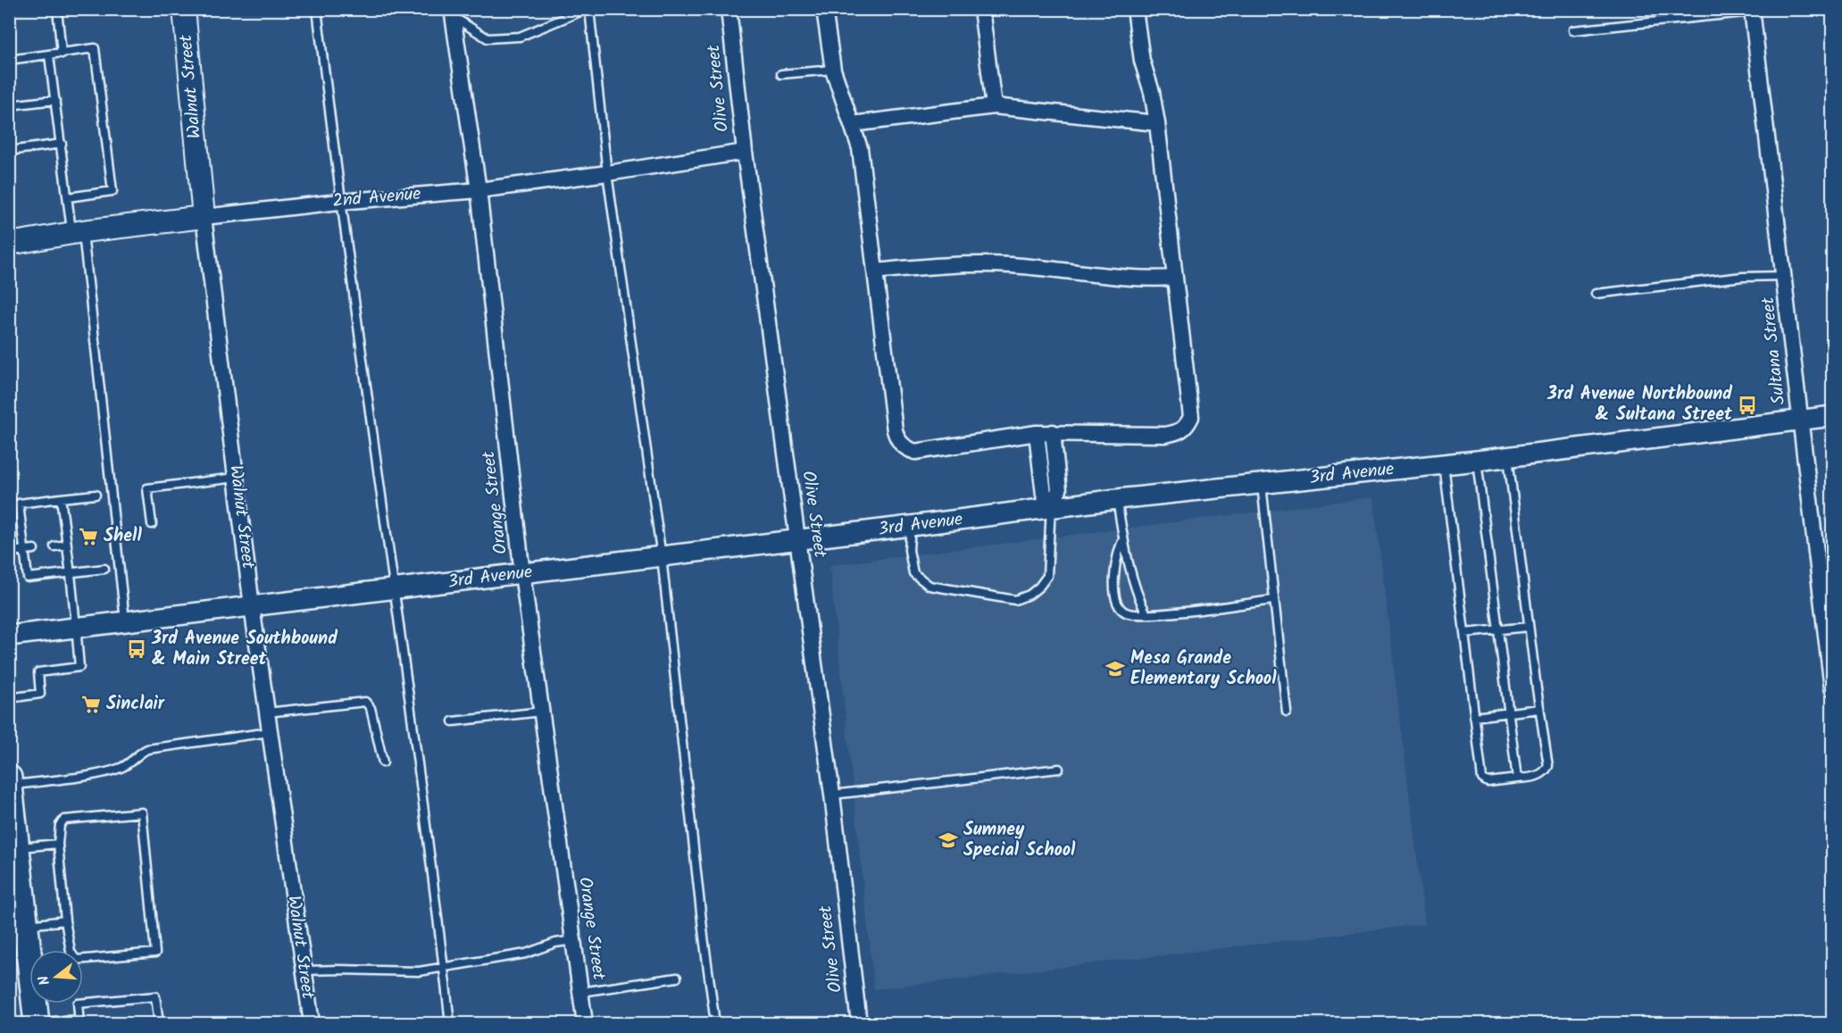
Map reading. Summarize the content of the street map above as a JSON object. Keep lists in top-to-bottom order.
{
  "streets": {
    "main road": ["Walnut Street", "2nd Avenue"],
    "street": [
      "Olive Street",
      "Sultana Street",
      "3rd Avenue",
      "Orange Street"
    ]
  },
  "crossings": [
    ["Walnut Street", "2nd Avenue"],
    ["Walnut Street", "3rd Avenue"],
    ["Olive Street", "2nd Avenue"],
    ["Olive Street", "3rd Avenue"],
    ["2nd Avenue", "Orange Street"],
    ["Sultana Street", "3rd Avenue"],
    ["3rd Avenue", "Orange Street"]
  ],
  "places": {
    "bus stop": ["3rd Avenue Northbound & Sultana Street", "3rd Avenue Southbound & Main Street"],
    "supermarket": ["Shell", "Sinclair"],
    "school or university": ["Mesa Grande Elementary School", "Sumney Special School"]
  },
  "north": "left"
}
